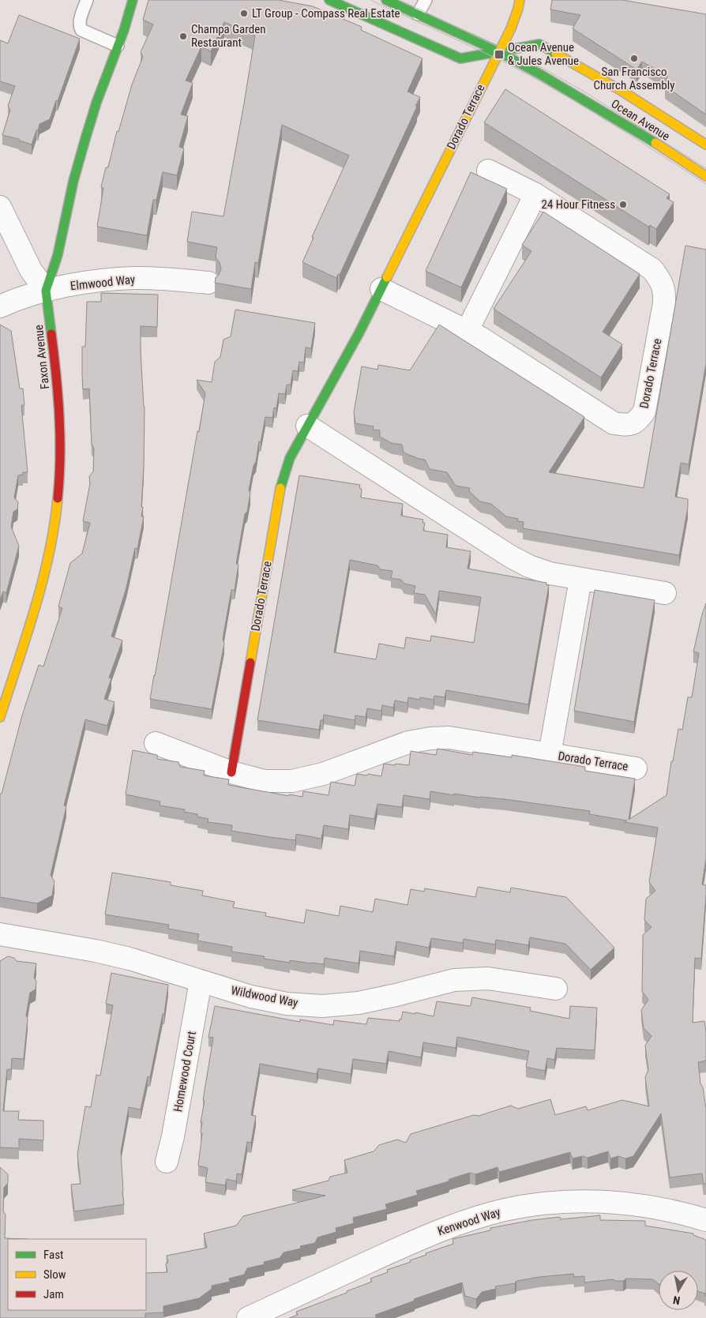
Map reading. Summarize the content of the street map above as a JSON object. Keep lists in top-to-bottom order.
{
  "streets": {
    "street": [
      "Dorado Terrace",
      "Ocean Avenue",
      "Elmwood Way",
      "Faxon Avenue",
      "Wildwood Way",
      "Homewood Court",
      "Kenwood Way"
    ]
  },
  "crossings": [
    ["Dorado Terrace", "Ocean Avenue"],
    ["Elmwood Way", "Faxon Avenue"],
    ["Wildwood Way", "Homewood Court"]
  ],
  "places": {
    "other": [
      "LT Group - Compass Real Estate",
      "Champa Garden Restaurant",
      "San Francisco Church Assembly",
      "24 Hour Fitness"
    ],
    "transit": ["Ocean Avenue & Jules Avenue"]
  },
  "legend": ["Fast", "Slow", "Jam"],
  "north": "bottom"
}
